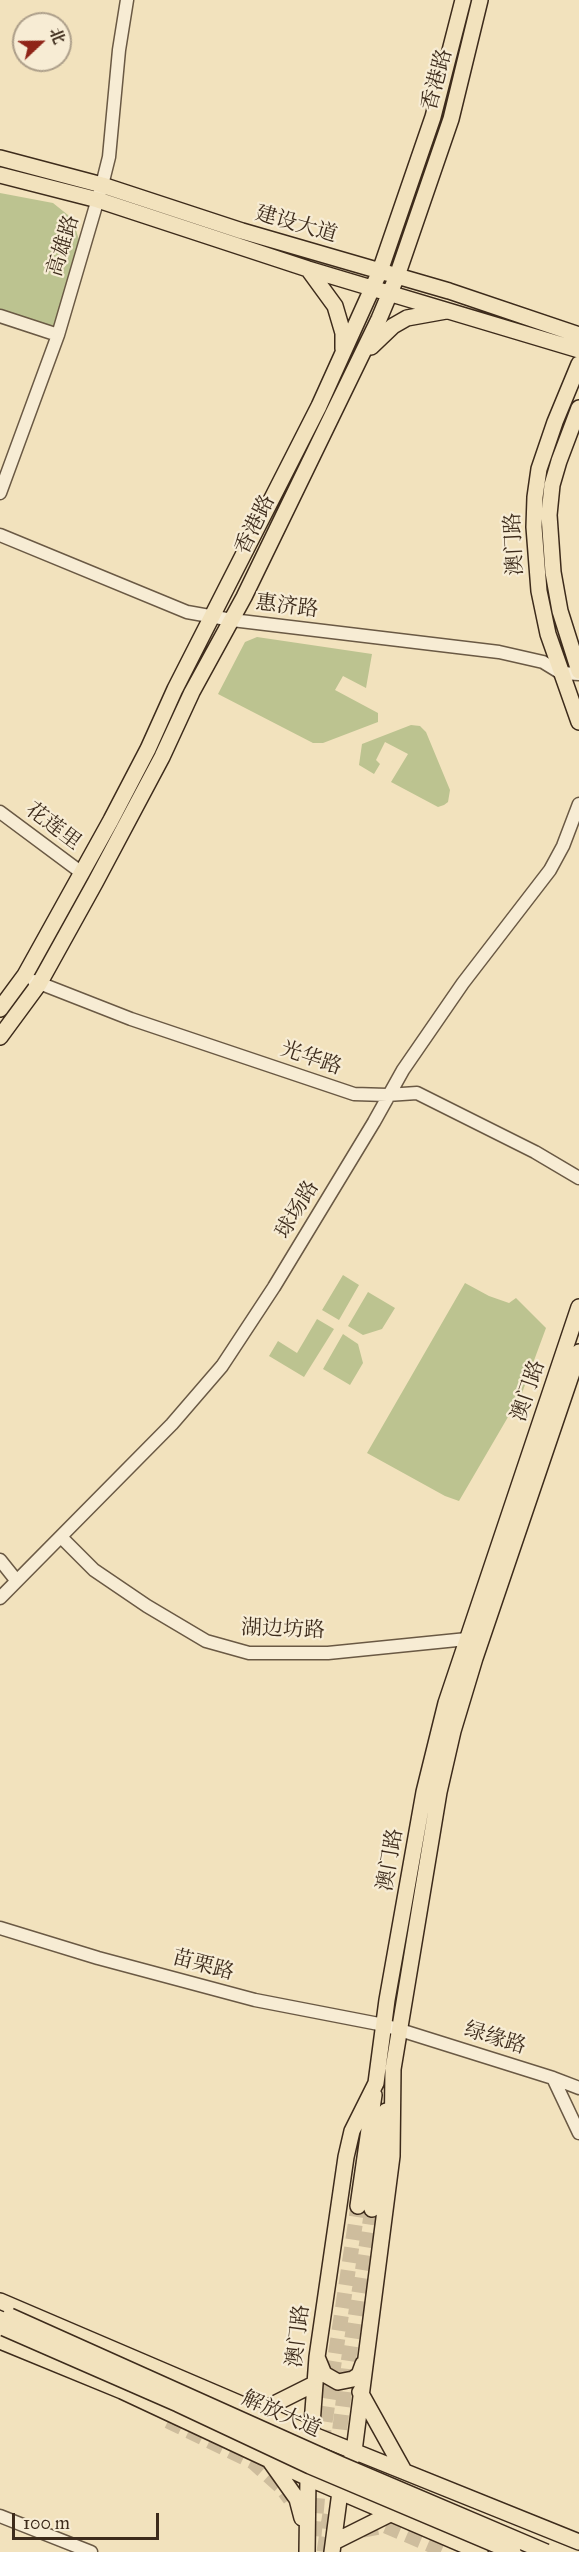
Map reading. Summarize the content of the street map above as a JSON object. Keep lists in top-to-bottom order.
{
  "streets": {
    "main road": [
      "香港路",
      "建设大道",
      "澳门路",
      "解放大道"
    ],
    "street": [
      "高雄路",
      "惠济路",
      "花莲里",
      "光华路",
      "球场路",
      "湖边坊路",
      "苗栗路",
      "绿缘路"
    ]
  },
  "crossings": [
    ["香港路", "建设大道"],
    ["香港路", "惠济路"],
    ["香港路", "花莲里"],
    ["香港路", "光华路"],
    ["建设大道", "高雄路"],
    ["澳门路", "惠济路"],
    ["澳门路", "湖边坊路"],
    ["澳门路", "苗栗路"],
    ["澳门路", "绿缘路"],
    ["澳门路", "解放大道"],
    ["光华路", "球场路"],
    ["球场路", "湖边坊路"],
    ["苗栗路", "绿缘路"]
  ],
  "scale_bar": "100 m",
  "north": "right"
}
